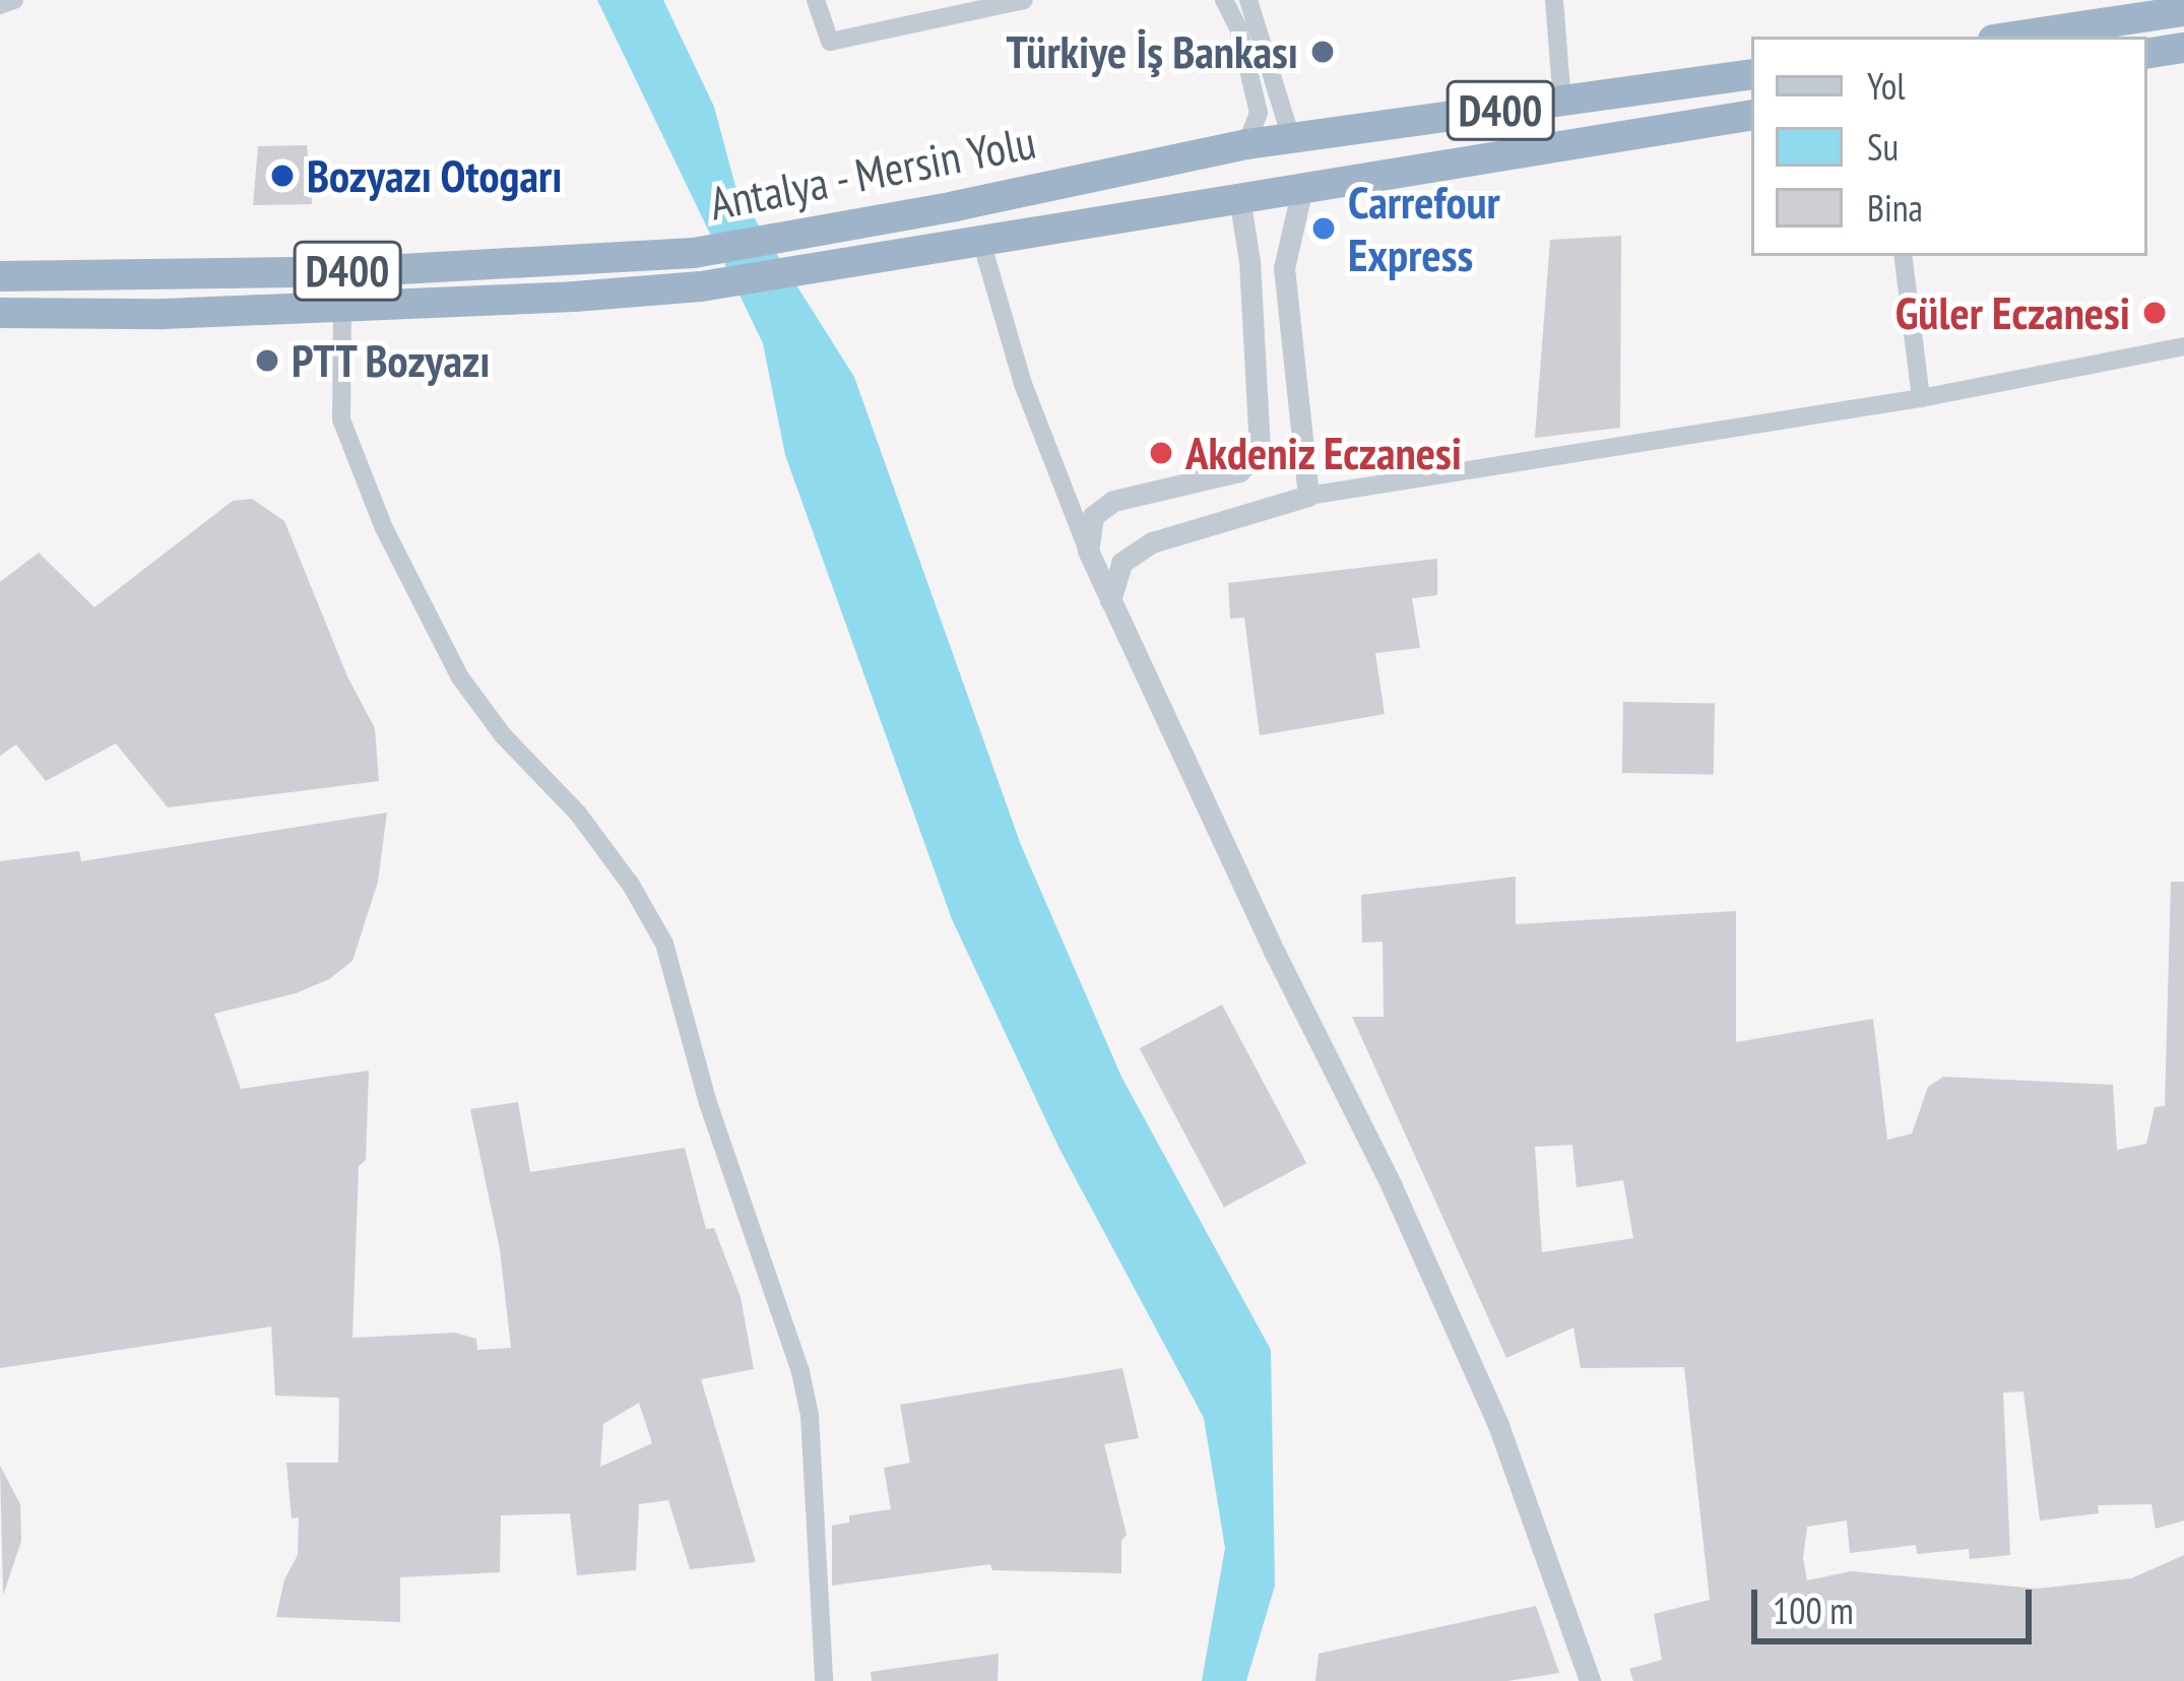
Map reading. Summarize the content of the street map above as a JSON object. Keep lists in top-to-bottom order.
{
  "streets": {
    "highway": ["D400", "Antalya - Mersin Yolu"]
  },
  "places": [
    "Türkiye İş Bankası",
    "Bozyazı Otogarı",
    "Carrefour Express",
    "Güler Eczanesi",
    "PTT Bozyazı",
    "Akdeniz Eczanesi"
  ],
  "legend": ["Yol", "Su", "Bina"],
  "scale_bar": "100 m"
}
